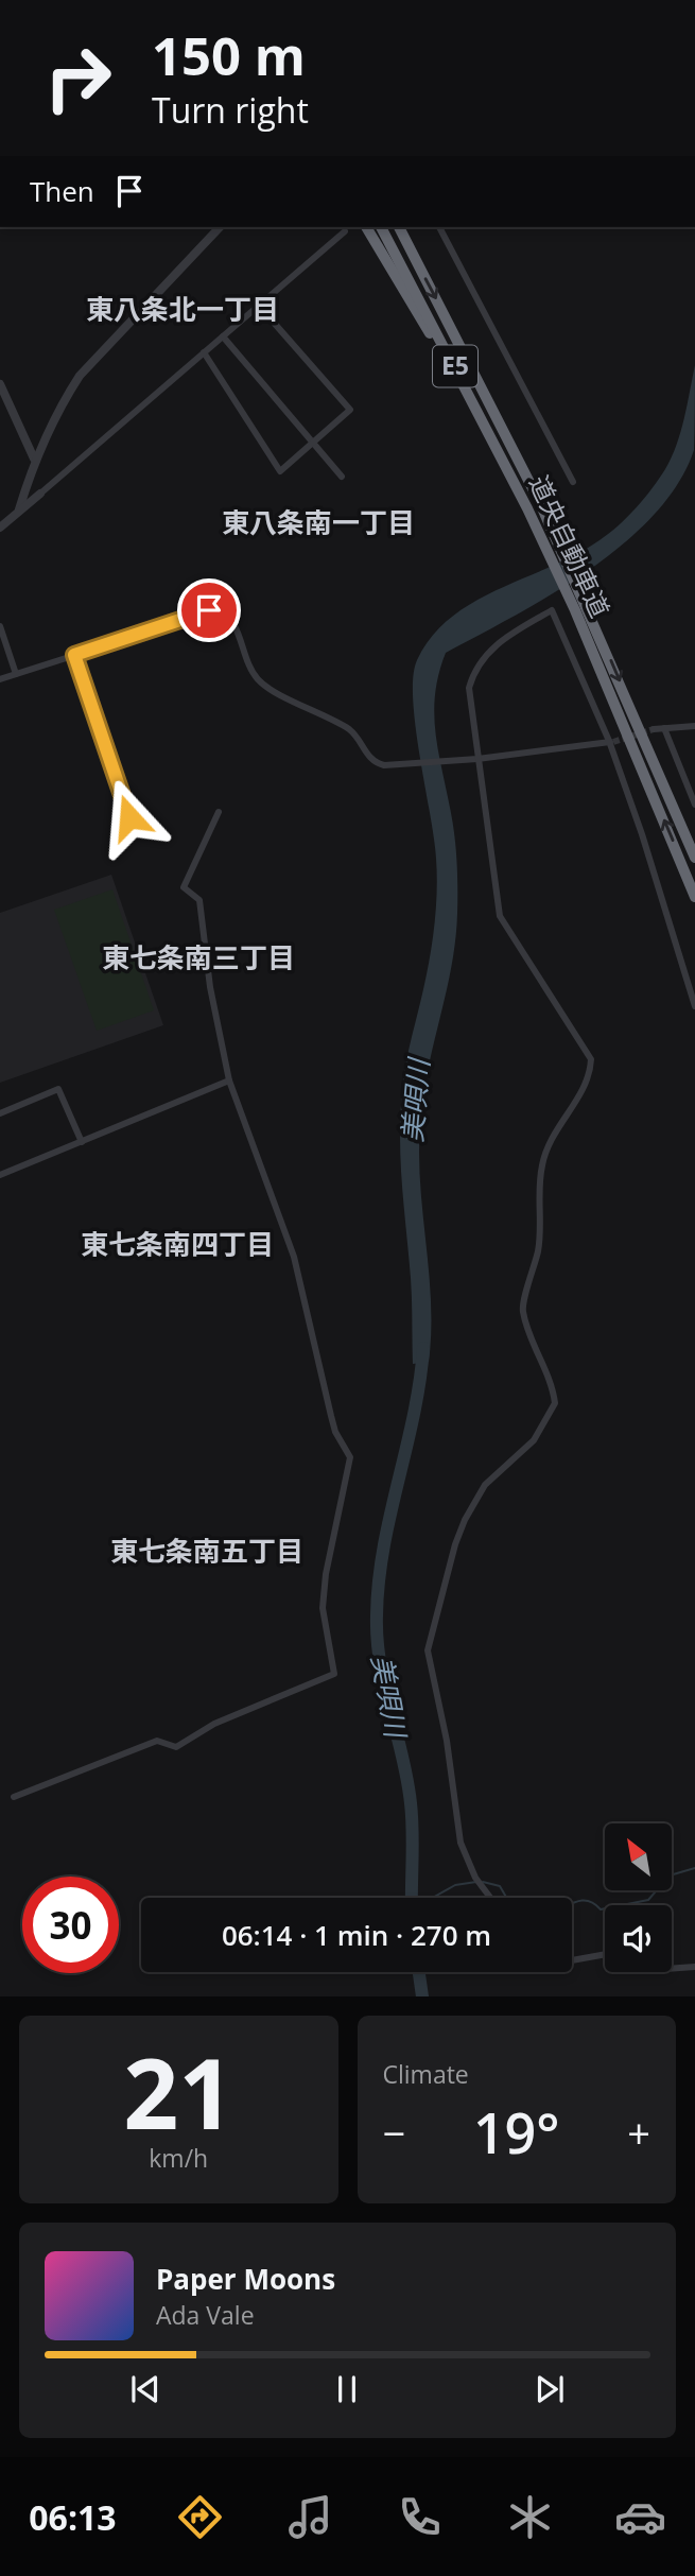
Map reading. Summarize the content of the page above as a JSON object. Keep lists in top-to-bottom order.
{
  "streets": {
    "highway": ["E5", "道央自動車道"]
  },
  "districts": [
    "東八条北一丁目",
    "東八条南一丁目",
    "東七条南三丁目",
    "東七条南四丁目",
    "東七条南五丁目"
  ],
  "water": ["美唄川"],
  "north": "top left",
  "page": {
    "turn": ["150 m", "Turn right"],
    "then": "Then",
    "limit": "30",
    "trip": "06:14 · 1 min · 270 m",
    "tile": [
      ["21", "km/h"],
      "Climate"
    ],
    "heat": ["−", "19°", "+"],
    "song": ["Paper Moons", "Ada Vale"],
    "tabs": "06:13"
  }
}
